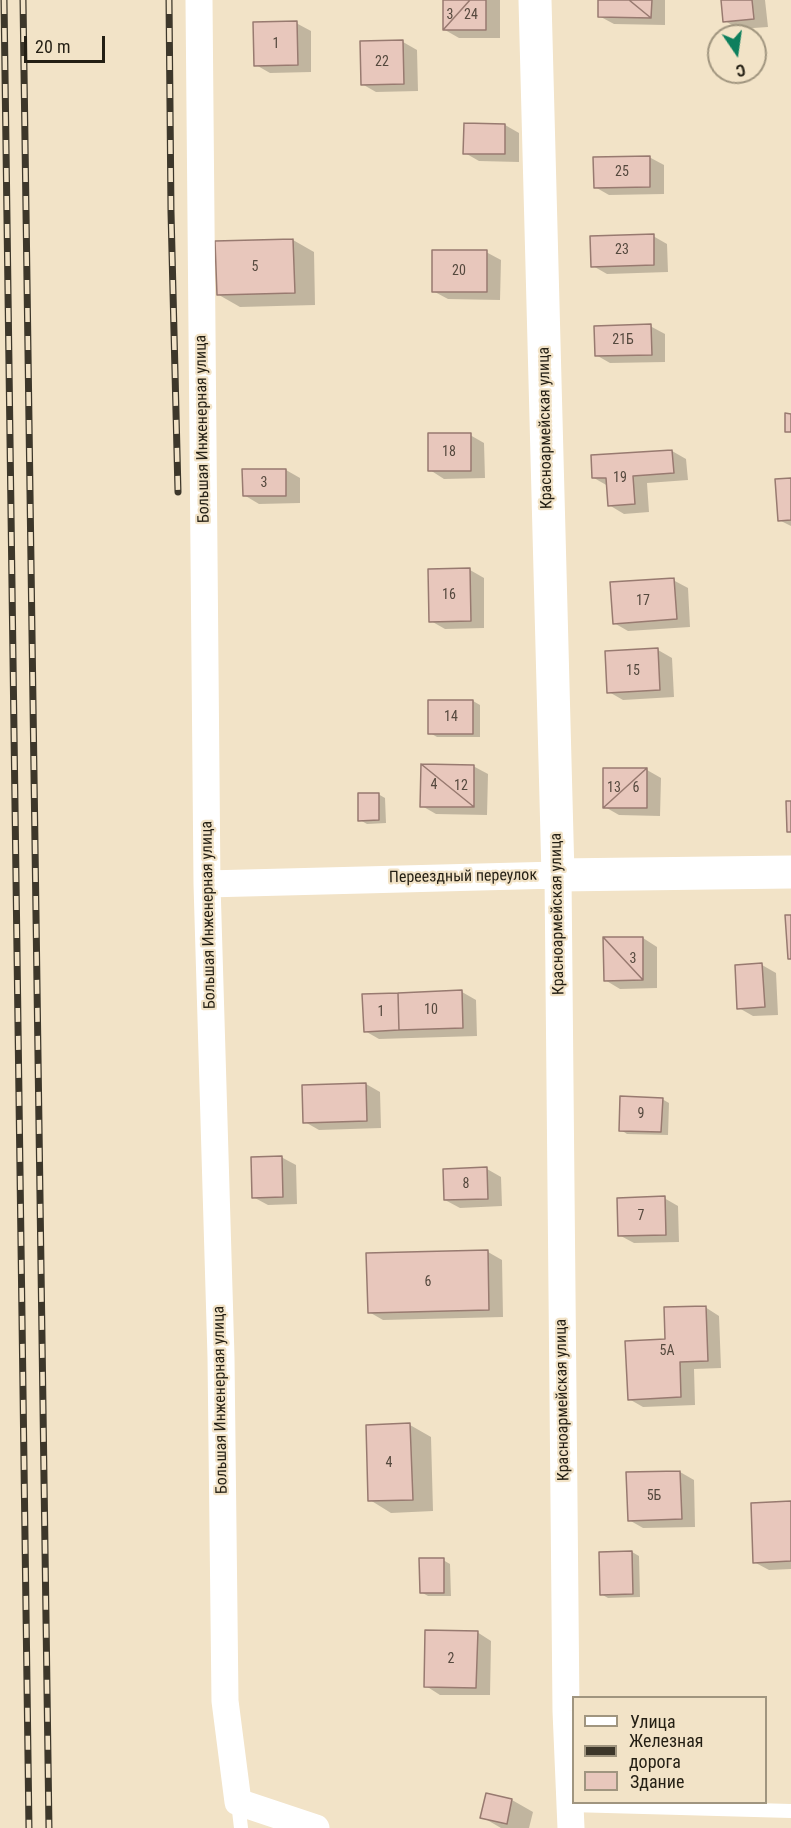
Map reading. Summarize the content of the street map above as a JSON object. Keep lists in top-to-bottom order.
{
  "streets": {
    "street": ["Красноармейская улица", "Большая Инженерная улица", "Переездный переулок"]
  },
  "crossings": [
    ["Красноармейская улица", "Переездный переулок"],
    ["Большая Инженерная улица", "Переездный переулок"]
  ],
  "house_numbers": [
    "3",
    "24",
    "1",
    "22",
    "25",
    "23",
    "5",
    "20",
    "21Б",
    "18",
    "19",
    "3",
    "16",
    "17",
    "15",
    "14",
    "4",
    "12",
    "13",
    "6",
    "3",
    "10",
    "1",
    "9",
    "8",
    "7",
    "6",
    "5А",
    "4",
    "5Б",
    "2"
  ],
  "legend": ["Улица", "Железная дорога", "Здание"],
  "scale_bar": "20 m",
  "north": "bottom"
}
